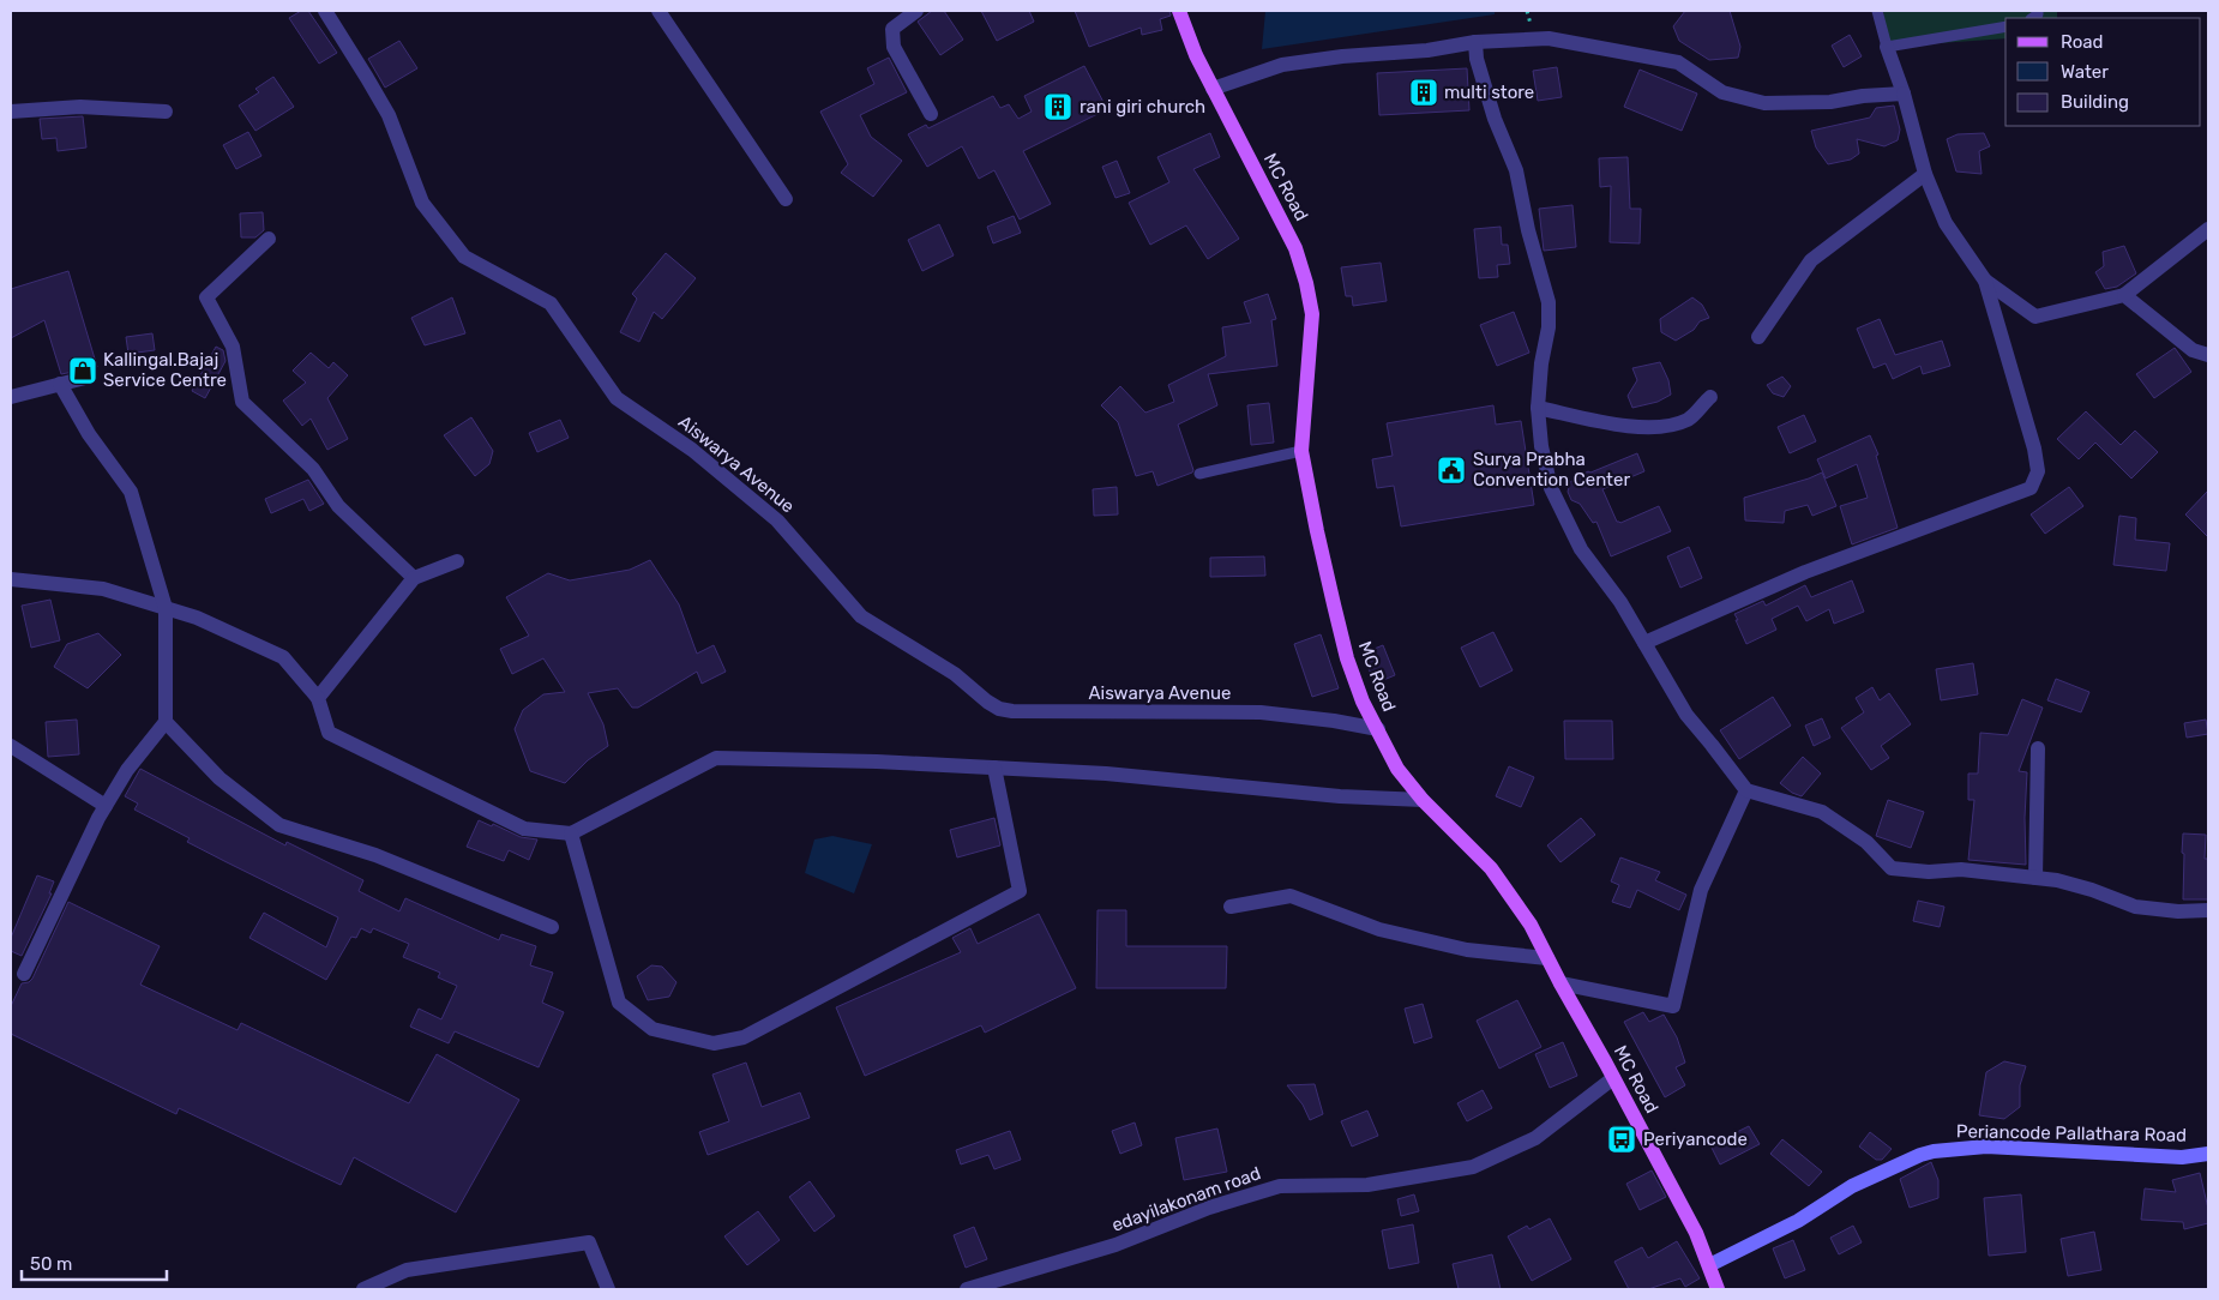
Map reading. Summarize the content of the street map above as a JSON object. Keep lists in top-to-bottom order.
{
  "streets": {
    "main road": ["MC Road", "Periancode Pallathara Road"],
    "street": ["Aiswarya Avenue", "edayilakonam road"]
  },
  "crossings": [
    ["MC Road", "Aiswarya Avenue"],
    ["MC Road", "Periancode Pallathara Road"],
    ["MC Road", "edayilakonam road"]
  ],
  "places": {
    "building": ["multi store", "rani giri church"],
    "shop": ["Kallingal.Bajaj Service Centre"],
    "public building": ["Surya Prabha Convention Center"],
    "bus stop": ["Periyancode"]
  },
  "legend": ["Road", "Water", "Building"],
  "scale_bar": "50 m"
}
